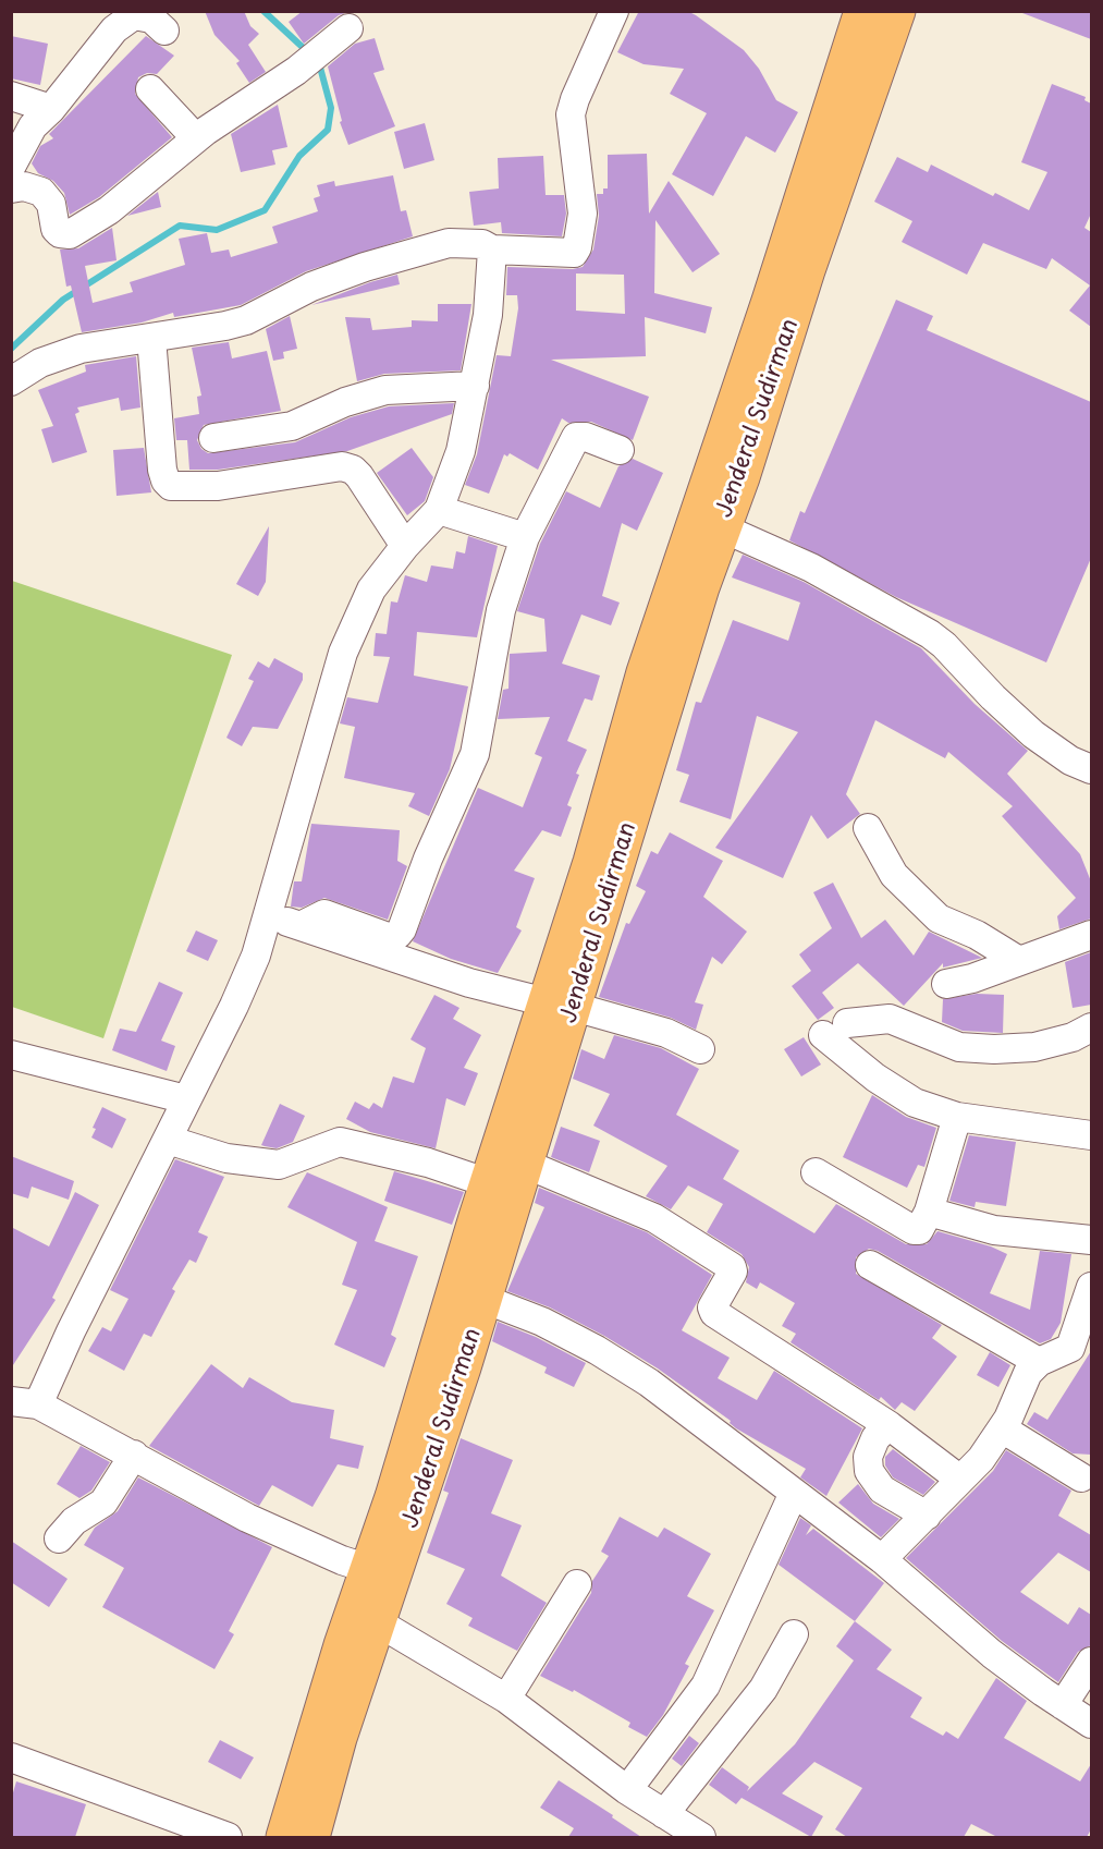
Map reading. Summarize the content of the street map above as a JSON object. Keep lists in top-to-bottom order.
{
  "streets": {
    "highway": ["Jenderal Sudirman"]
  }
}
